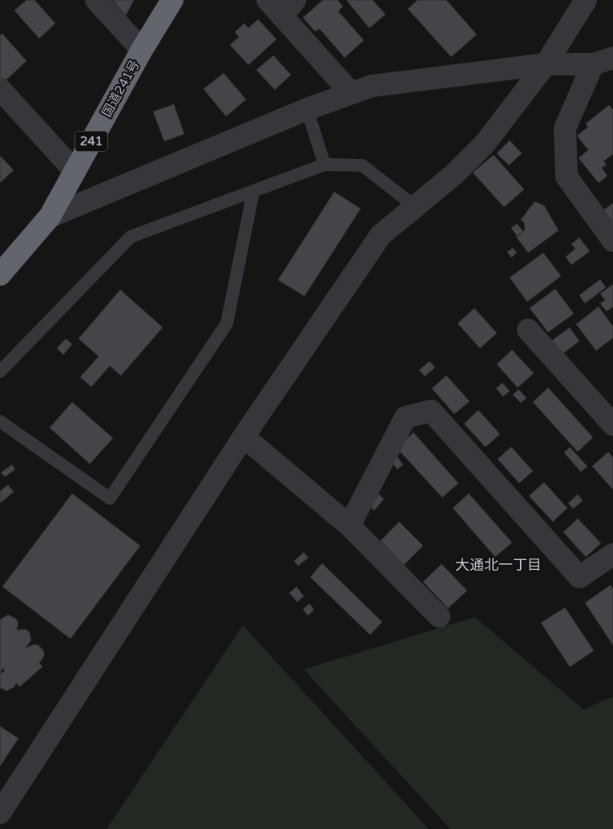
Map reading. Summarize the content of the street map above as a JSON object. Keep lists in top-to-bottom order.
{
  "streets": {
    "highway": ["国道241号", "241"]
  },
  "districts": ["大通北一丁目"]
}
